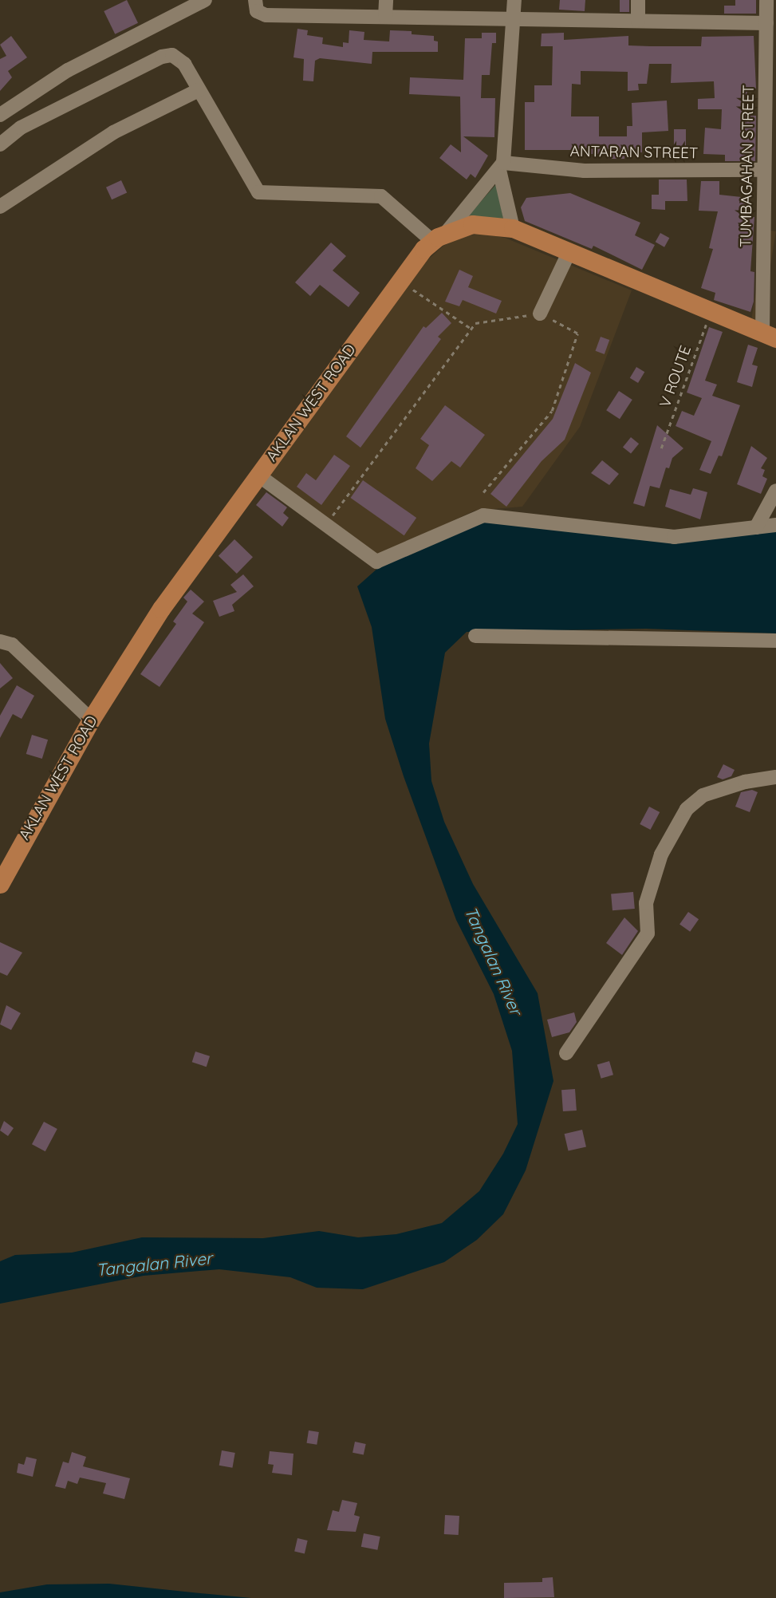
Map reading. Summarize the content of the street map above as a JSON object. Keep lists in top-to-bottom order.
{
  "streets": {
    "main road": ["AKLAN WEST ROAD"],
    "street": ["ANTARAN STREET", "TUMBAGAHAN STREET"],
    "path": ["V ROUTE"]
  },
  "crossings": [
    ["ANTARAN STREET", "TUMBAGAHAN STREET"]
  ],
  "water": ["Tangalan River"]
}
